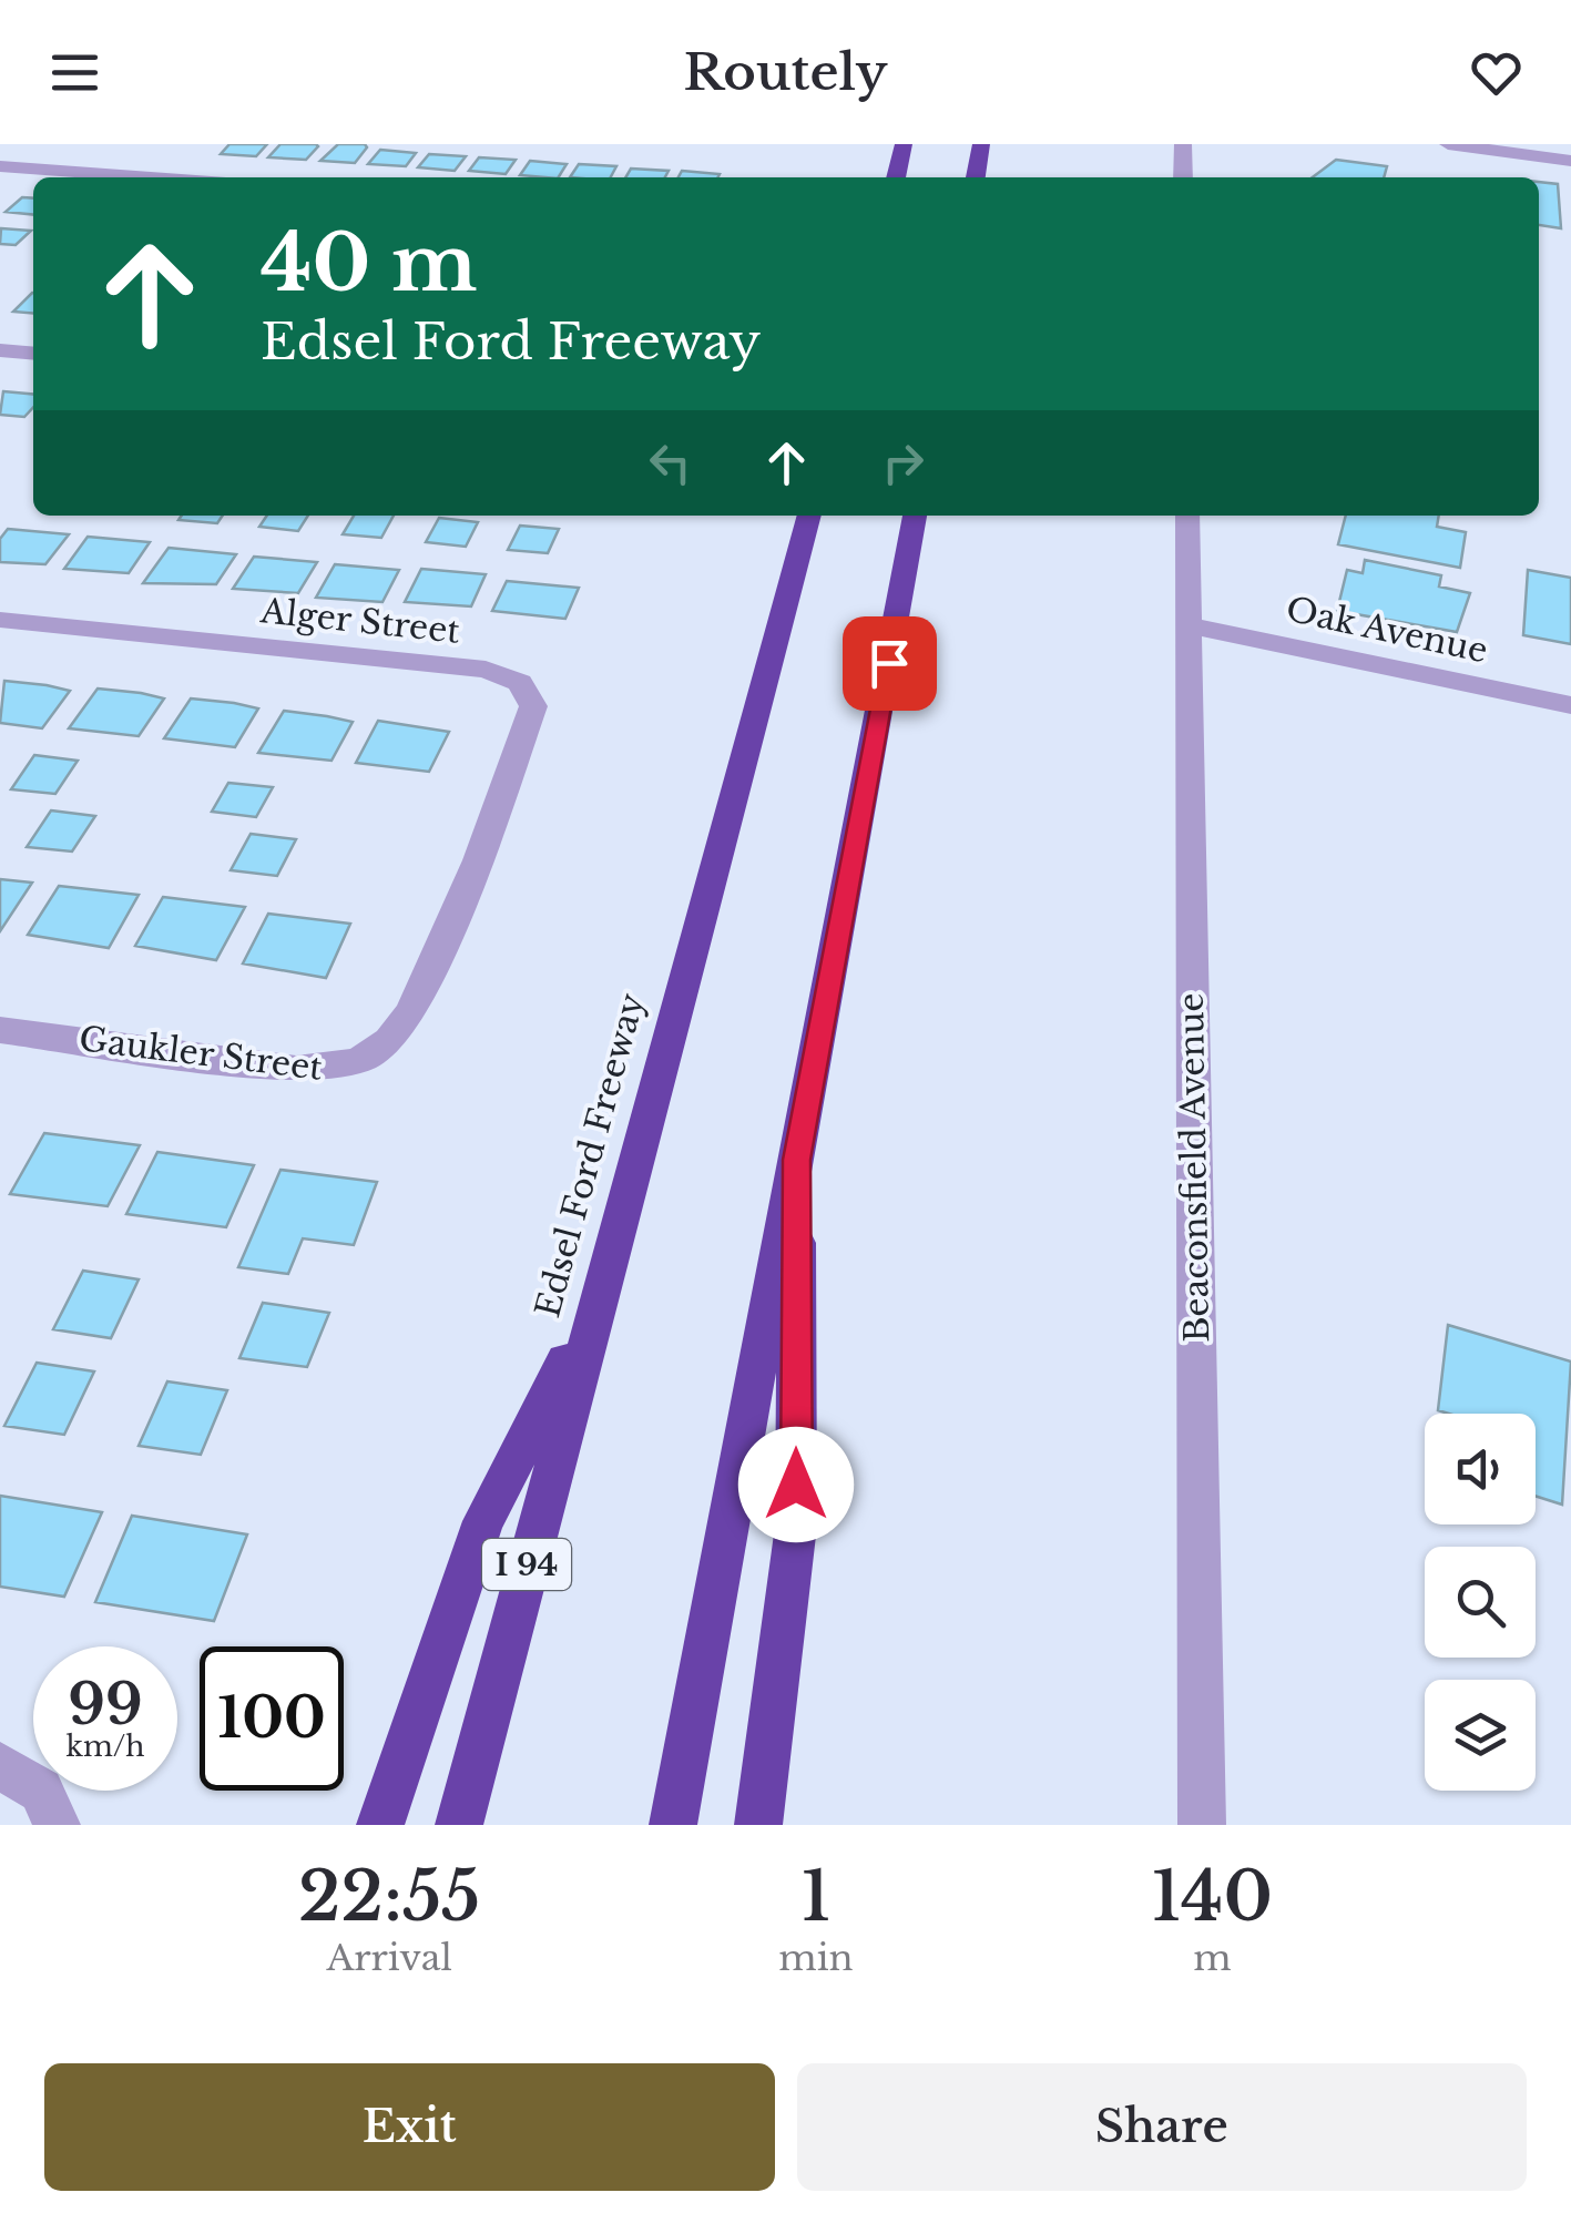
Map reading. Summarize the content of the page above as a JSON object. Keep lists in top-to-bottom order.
{
  "streets": {
    "highway": ["Edsel Ford Freeway", "I 94"],
    "street": [
      "Alger Street",
      "Oak Avenue",
      "Gaukler Street",
      "Beaconsfield Avenue"
    ]
  },
  "crossings": [
    ["Alger Street", "Gaukler Street"],
    ["Oak Avenue", "Beaconsfield Avenue"]
  ],
  "page": {
    "header": "Routely",
    "turn": ["40 m", "Edsel Ford Freeway"],
    "speed": "99 km/h",
    "limit": "100",
    "eta": [
      "22:55",
      "Arrival",
      "1",
      "min",
      "140",
      "m"
    ],
    "buttons": ["Exit", "Share"]
  }
}
